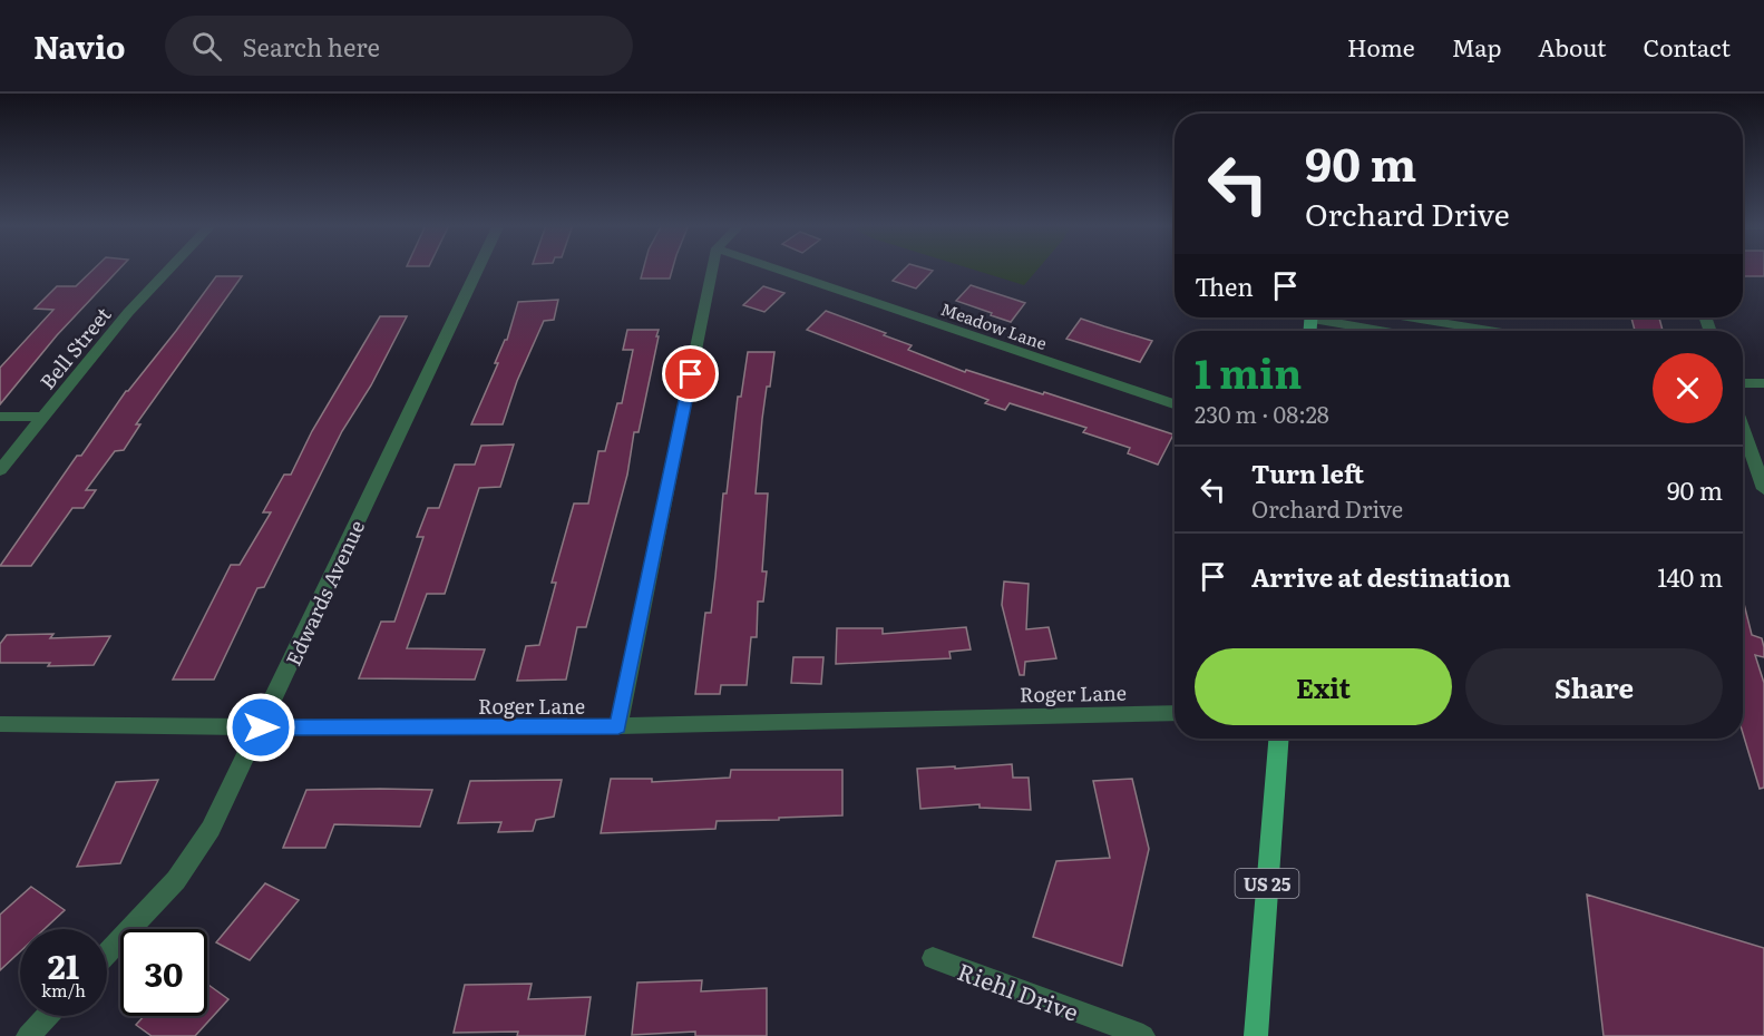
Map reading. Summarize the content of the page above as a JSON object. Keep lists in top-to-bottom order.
{
  "streets": {
    "main road": ["US 25"],
    "street": [
      "Meadow Lane",
      "Bell Street",
      "Edwards Avenue",
      "Roger Lane",
      "Riehl Drive"
    ]
  },
  "crossings": [
    ["Edwards Avenue", "Roger Lane"]
  ],
  "page": {
    "header": "Navio",
    "search": "Search here",
    "nav": [
      "Home",
      "Map",
      "About",
      "Contact"
    ],
    "turn": ["90 m", "Orchard Drive"],
    "then": "Then",
    "heading": ["1 min", "230 m · 08:28"],
    "list": [
      {
        "name": "Turn left",
        "note": "Orchard Drive",
        "value": "90 m"
      },
      {
        "name": "Arrive at destination",
        "value": "140 m"
      }
    ],
    "buttons": ["Exit", "Share"],
    "speed": "21 km/h",
    "limit": "30"
  }
}
